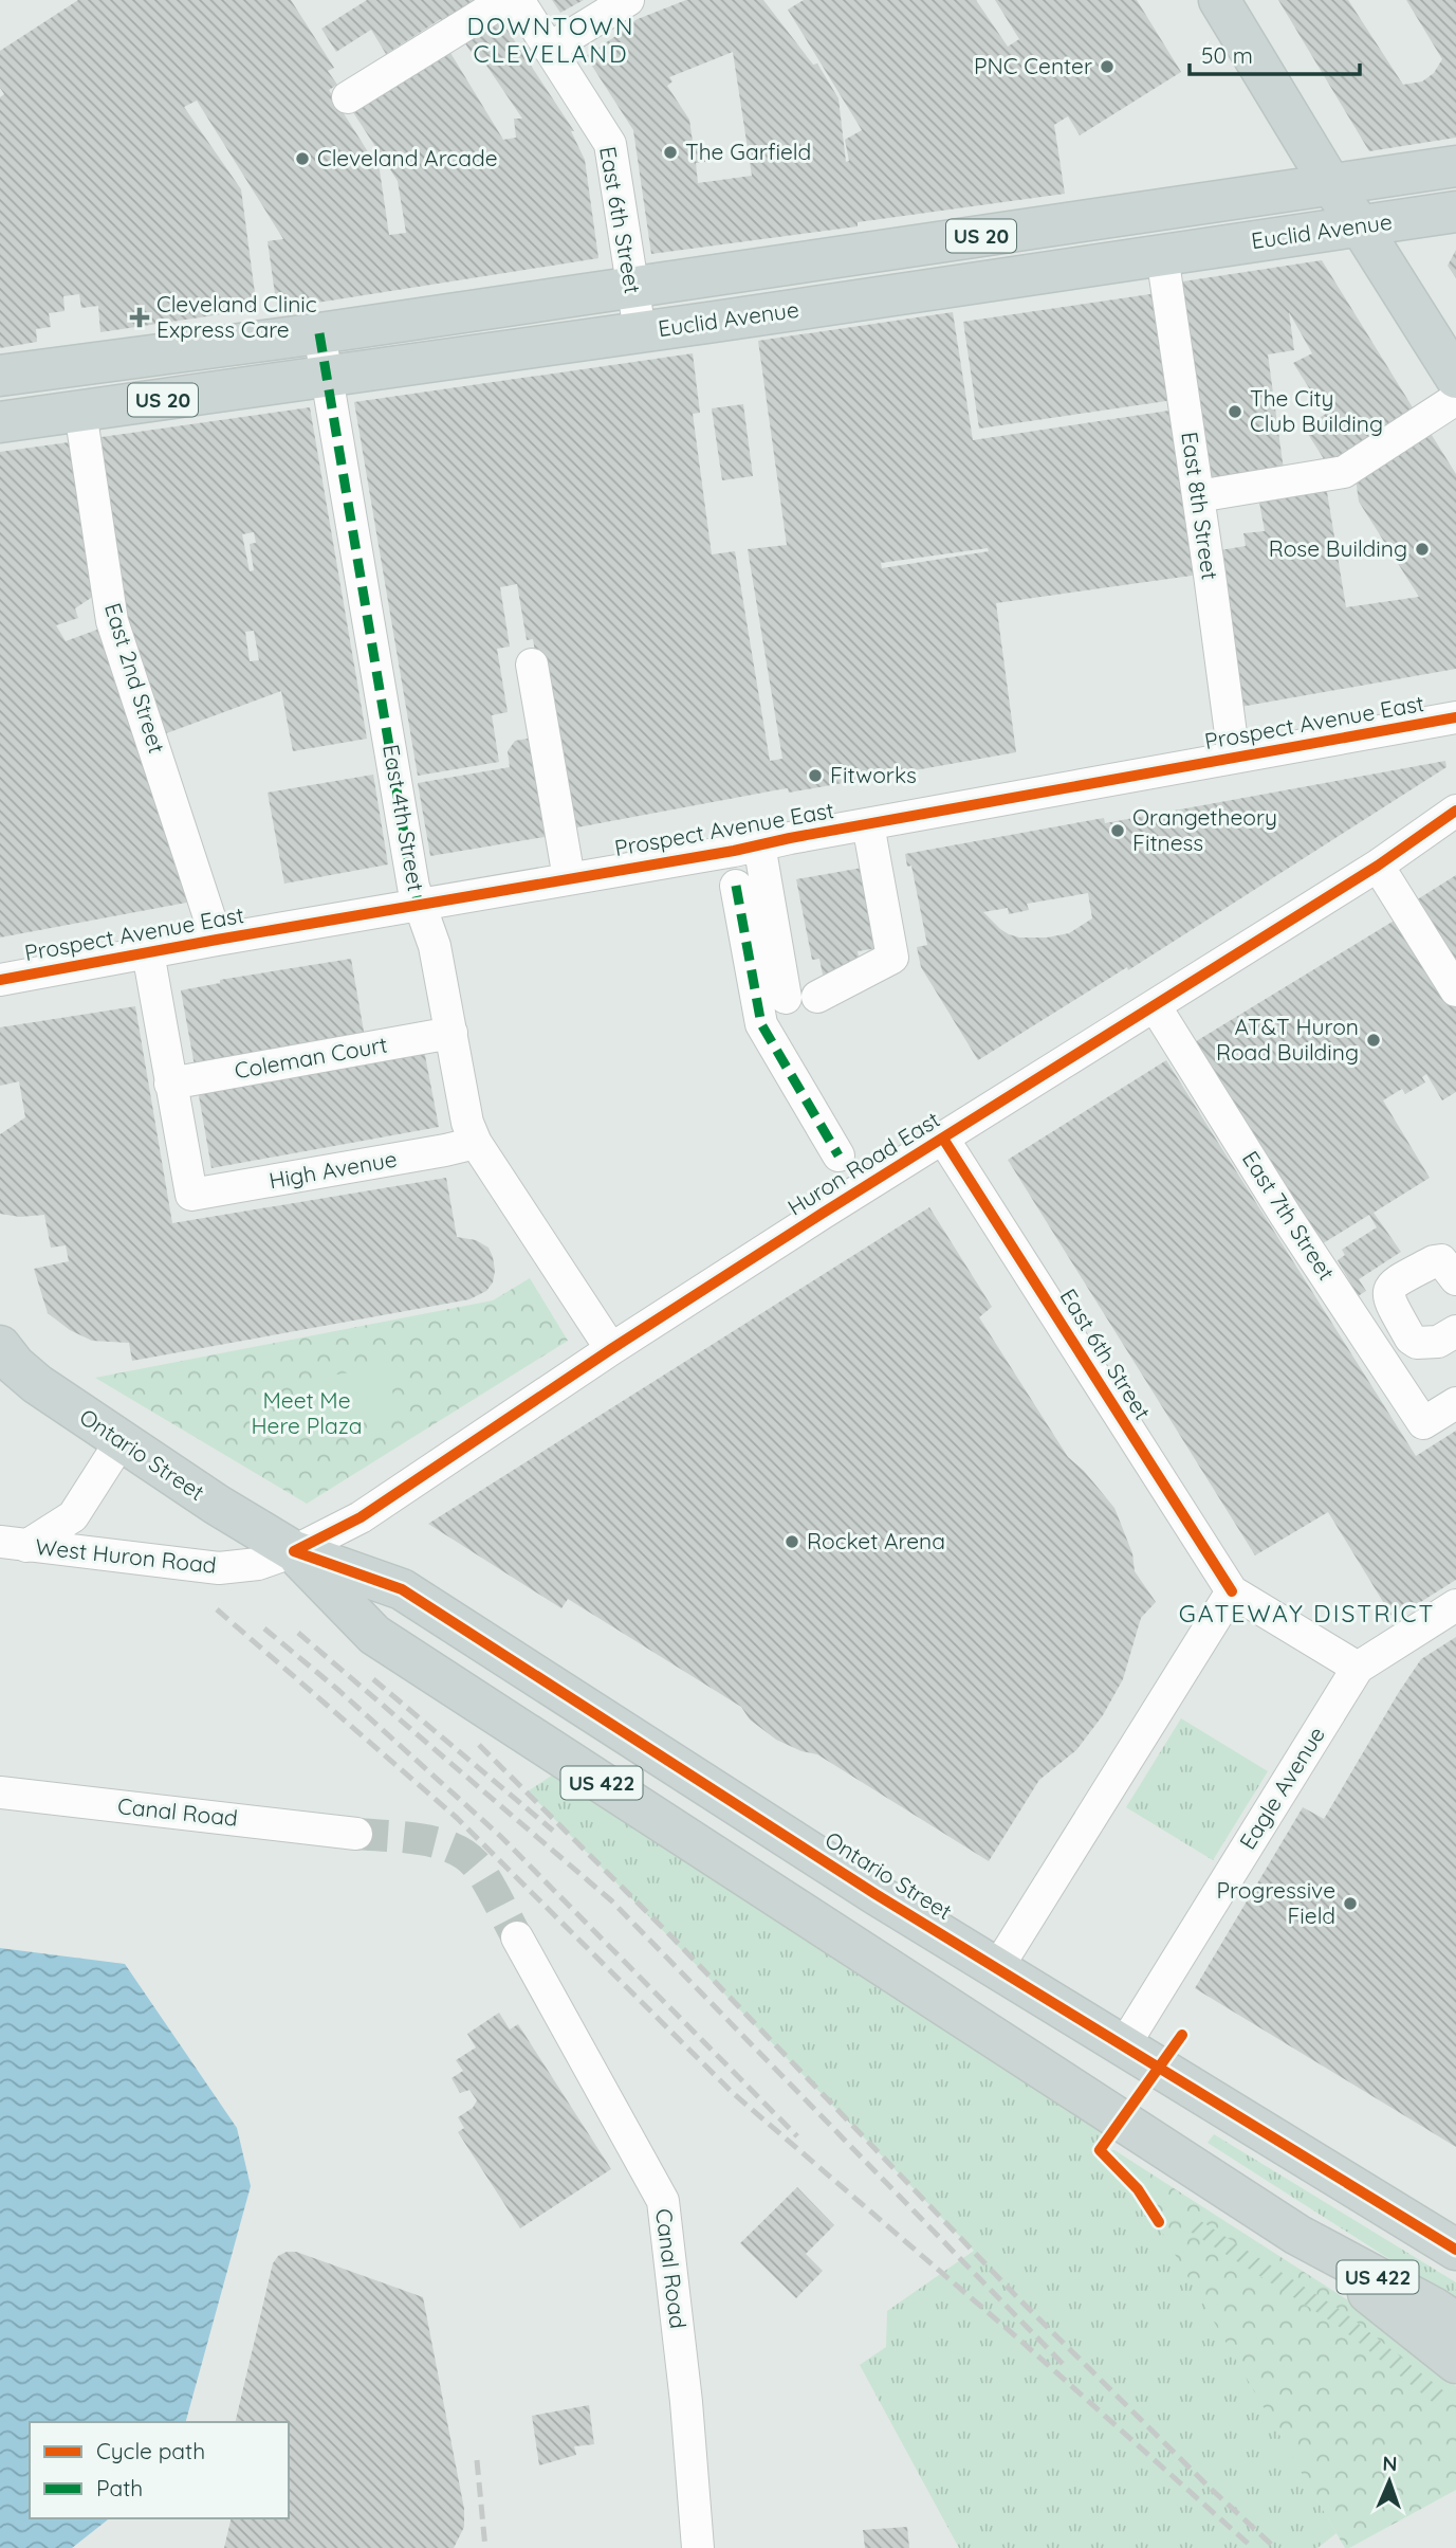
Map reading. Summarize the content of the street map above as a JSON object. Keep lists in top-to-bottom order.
{
  "streets": {
    "main road": [
      "Euclid Avenue",
      "US 20",
      "Ontario Street",
      "US 422"
    ],
    "street": [
      "East 6th Street",
      "East 8th Street",
      "East 2nd Street",
      "Prospect Avenue East",
      "East 4th Street",
      "Coleman Court",
      "Huron Road East",
      "High Avenue",
      "East 7th Street",
      "West Huron Road",
      "Eagle Avenue",
      "Canal Road"
    ]
  },
  "crossings": [
    ["East 6th Street", "Euclid Avenue"],
    ["East 6th Street", "Huron Road East"],
    ["East 6th Street", "Eagle Avenue"],
    ["Euclid Avenue", "East 8th Street"],
    ["Euclid Avenue", "East 2nd Street"],
    ["Euclid Avenue", "East 4th Street"],
    ["East 8th Street", "Prospect Avenue East"],
    ["East 2nd Street", "Prospect Avenue East"],
    ["Prospect Avenue East", "East 4th Street"],
    ["East 4th Street", "Coleman Court"],
    ["East 4th Street", "Huron Road East"],
    ["East 4th Street", "High Avenue"],
    ["Coleman Court", "High Avenue"],
    ["Huron Road East", "East 7th Street"],
    ["Huron Road East", "Ontario Street"],
    ["Huron Road East", "West Huron Road"],
    ["Ontario Street", "West Huron Road"],
    ["Ontario Street", "Eagle Avenue"]
  ],
  "districts": ["DOWNTOWN CLEVELAND", "GATEWAY DISTRICT"],
  "parks": ["Meet Me Here Plaza"],
  "places": {
    "other": [
      "PNC Center",
      "The Garfield",
      "Cleveland Arcade",
      "The City Club Building",
      "Rose Building",
      "Fitworks",
      "Orangetheory Fitness",
      "AT&T Huron Road Building",
      "Rocket Arena",
      "Progressive Field"
    ],
    "health": ["Cleveland Clinic Express Care"]
  },
  "legend": ["Cycle path", "Path"],
  "scale_bar": "50 m",
  "north": "top"
}
